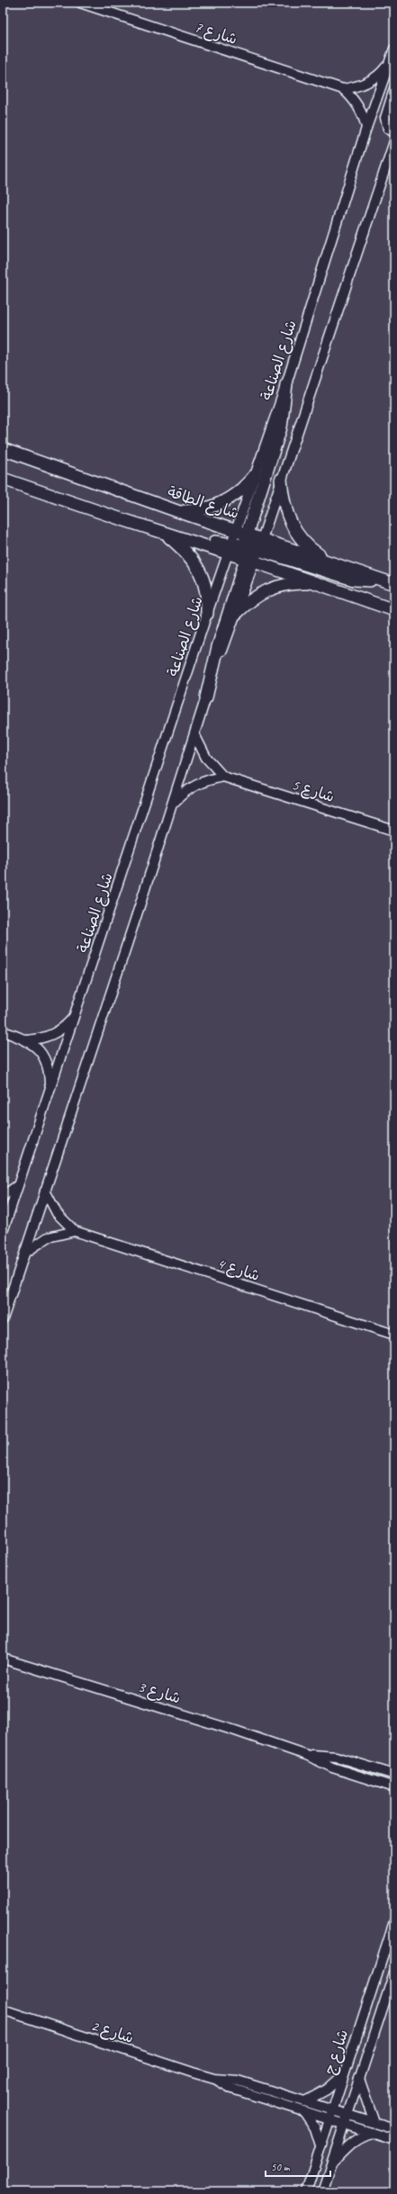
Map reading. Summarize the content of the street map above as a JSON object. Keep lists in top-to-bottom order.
{
  "streets": {
    "main road": ["شارع الطاقة"],
    "street": [
      "شارع 7",
      "شارع الصناعة",
      "شارع 5",
      "شارع 4",
      "شارع 3",
      "شارع 2",
      "شارع ج"
    ]
  },
  "crossings": [
    ["شارع 7", "شارع الصناعة"],
    ["شارع الصناعة", "شارع الطاقة"],
    ["شارع 2", "شارع ج"]
  ],
  "scale_bar": "50 m"
}
